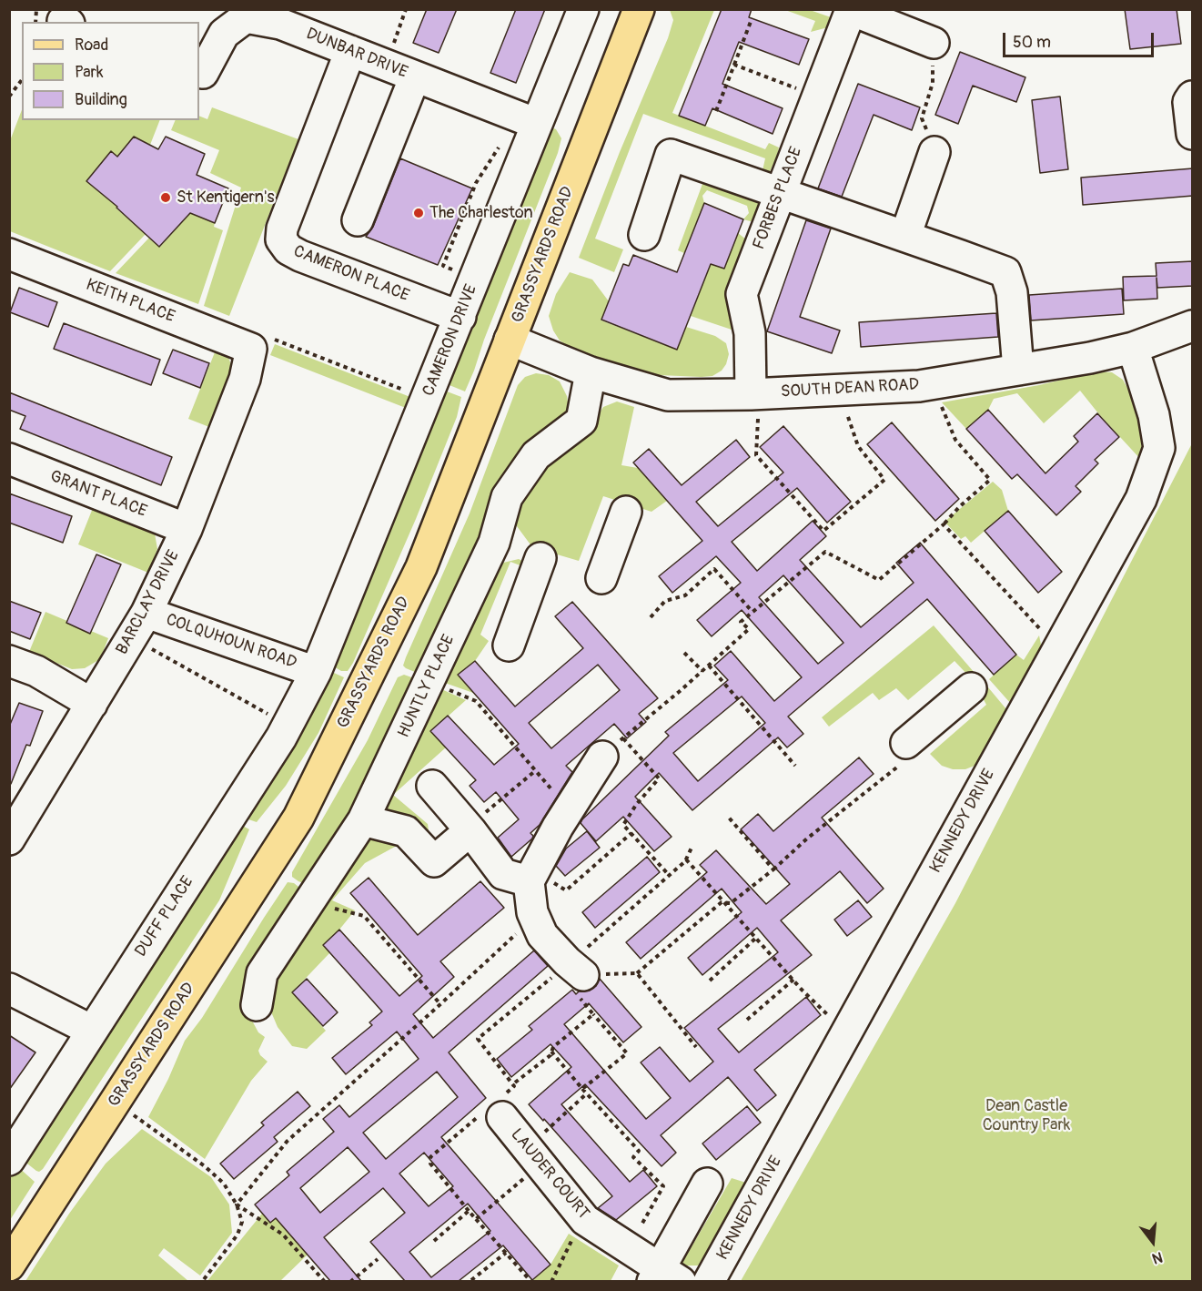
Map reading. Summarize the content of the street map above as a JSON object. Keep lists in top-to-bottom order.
{
  "streets": {
    "main road": ["GRASSYARDS ROAD"],
    "street": [
      "DUNBAR DRIVE",
      "FORBES PLACE",
      "CAMERON PLACE",
      "KEITH PLACE",
      "CAMERON DRIVE",
      "SOUTH DEAN ROAD",
      "GRANT PLACE",
      "BARCLAY DRIVE",
      "COLQUHOUN ROAD",
      "HUNTLY PLACE",
      "KENNEDY DRIVE",
      "DUFF PLACE",
      "LAUDER COURT"
    ]
  },
  "crossings": [
    ["DUNBAR DRIVE", "CAMERON PLACE"],
    ["DUNBAR DRIVE", "CAMERON DRIVE"],
    ["FORBES PLACE", "SOUTH DEAN ROAD"],
    ["GRASSYARDS ROAD", "SOUTH DEAN ROAD"],
    ["CAMERON PLACE", "CAMERON DRIVE"],
    ["KEITH PLACE", "BARCLAY DRIVE"],
    ["CAMERON DRIVE", "COLQUHOUN ROAD"],
    ["CAMERON DRIVE", "DUFF PLACE"],
    ["SOUTH DEAN ROAD", "HUNTLY PLACE"],
    ["SOUTH DEAN ROAD", "KENNEDY DRIVE"],
    ["GRANT PLACE", "BARCLAY DRIVE"],
    ["BARCLAY DRIVE", "COLQUHOUN ROAD"],
    ["COLQUHOUN ROAD", "DUFF PLACE"]
  ],
  "parks": ["Dean Castle Country Park"],
  "places": ["St Kentigern's", "The Charleston"],
  "legend": ["Road", "Park", "Building"],
  "scale_bar": "50 m",
  "north": "bottom"
}
